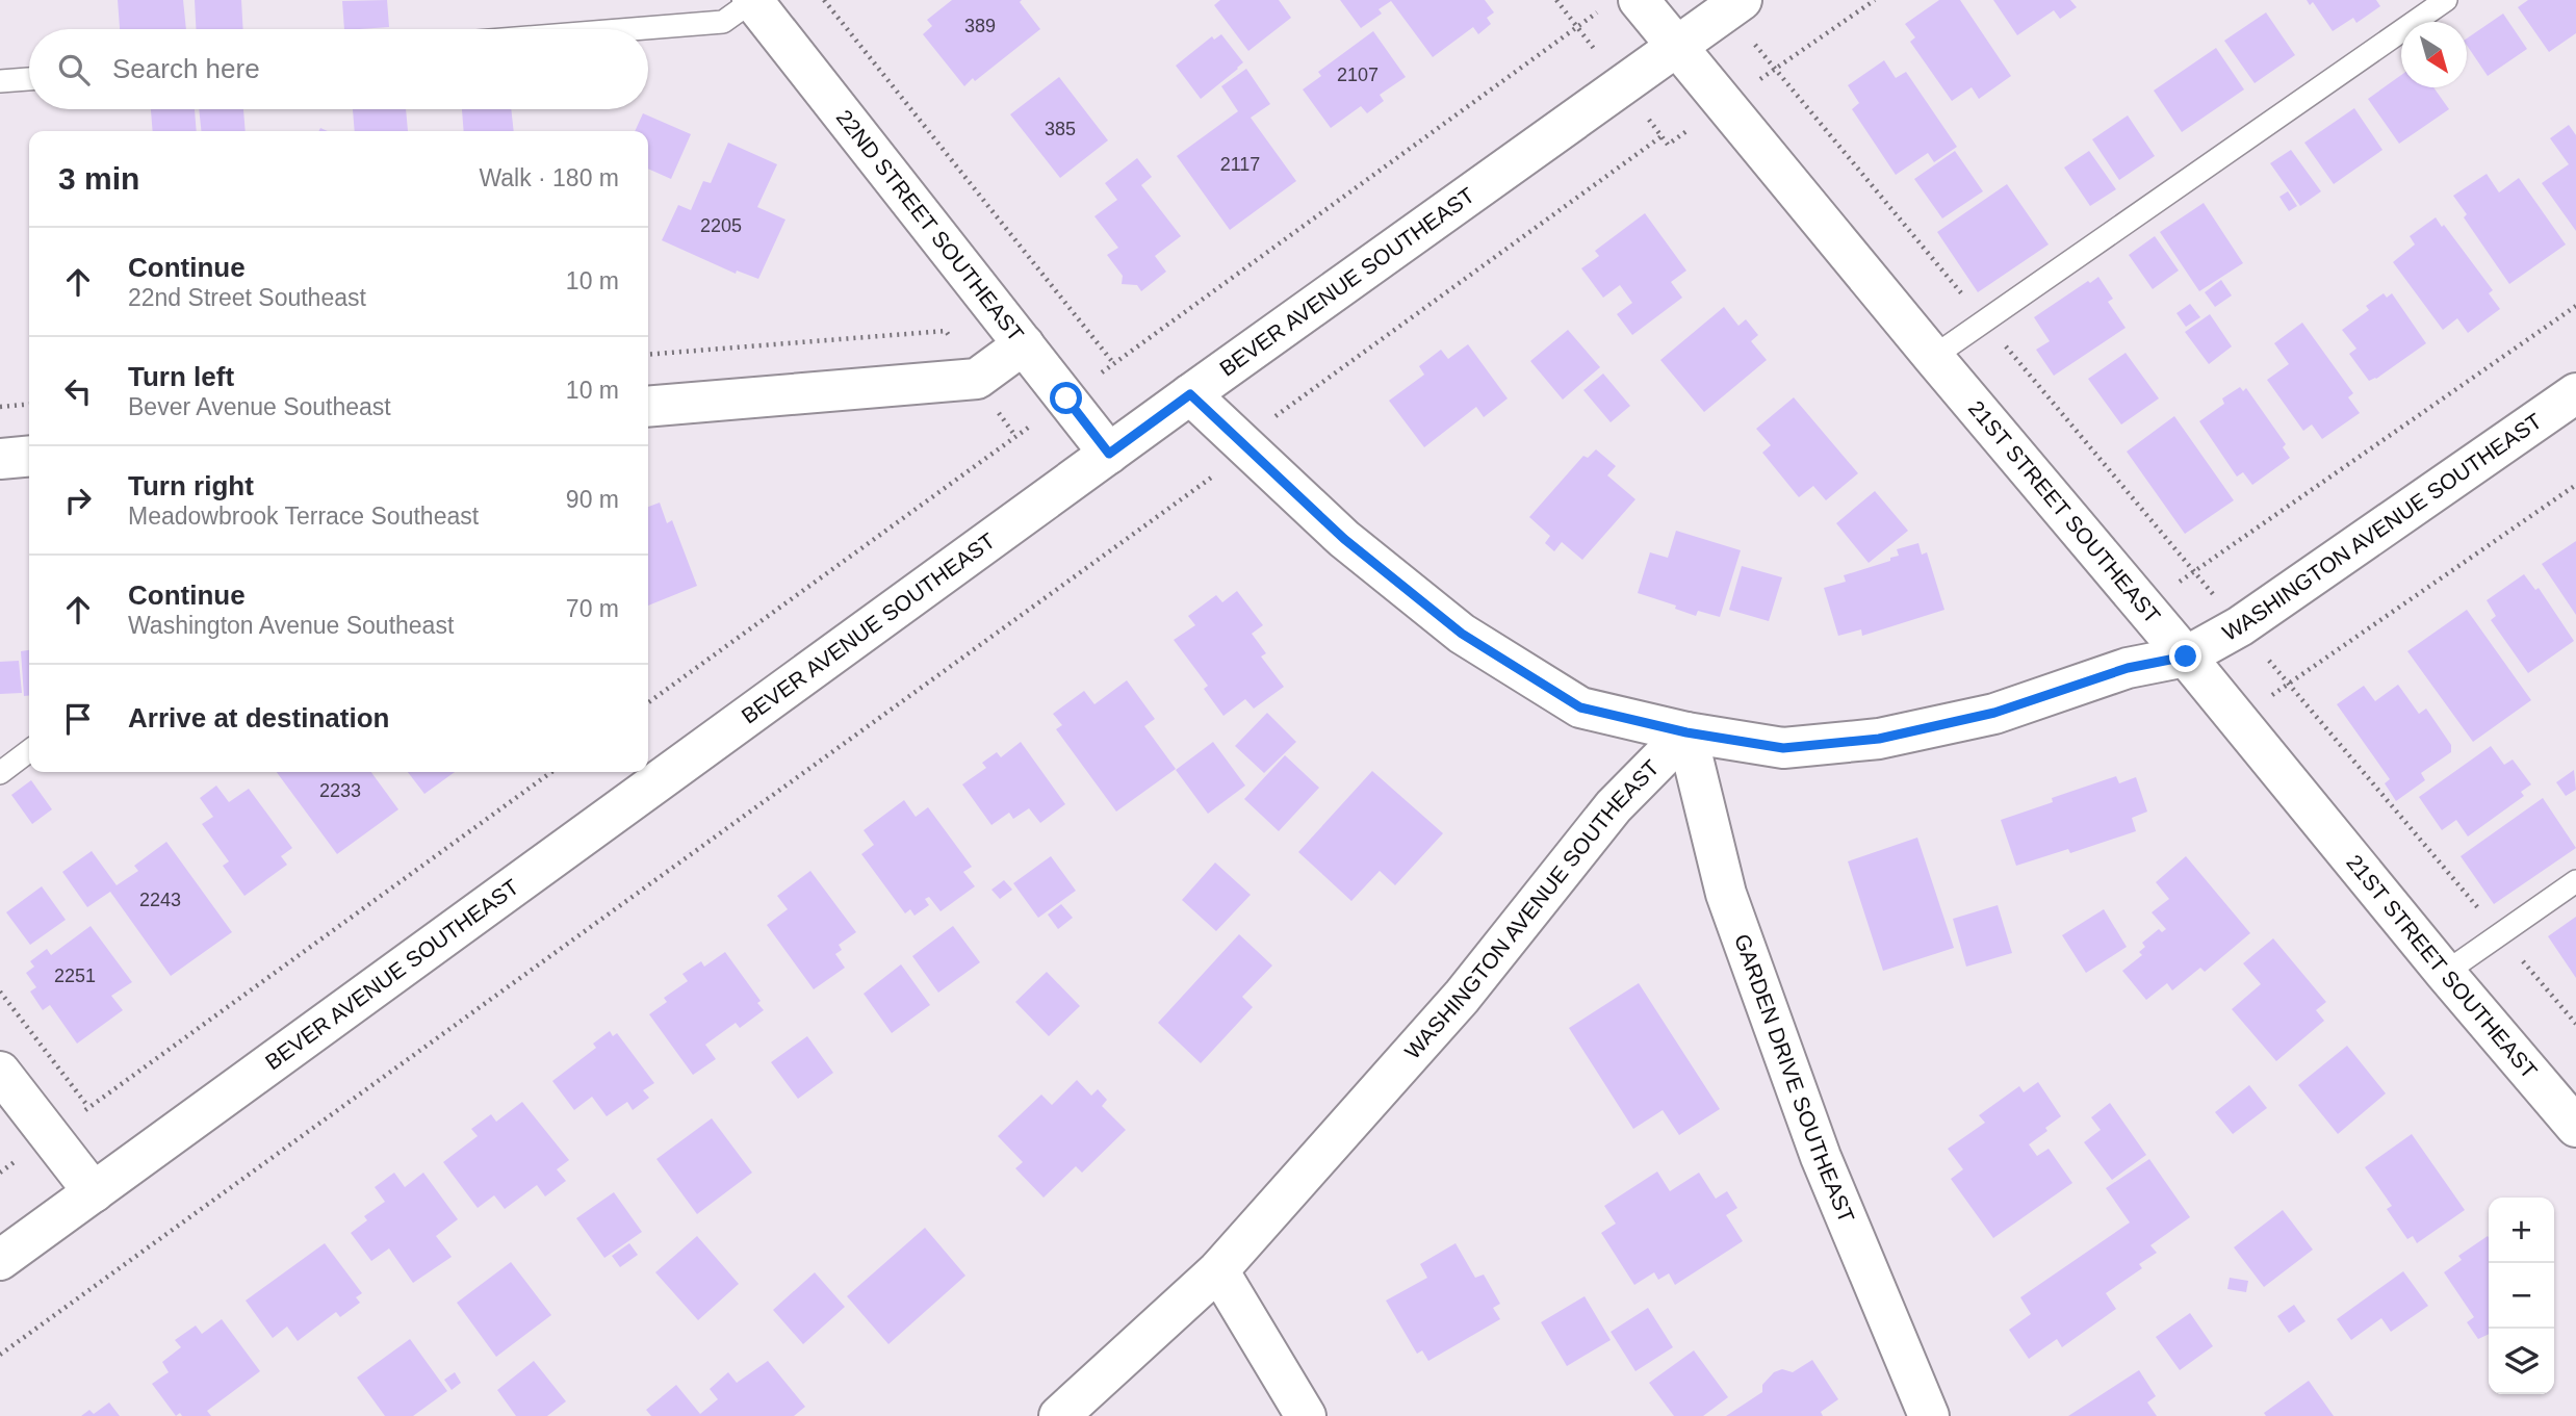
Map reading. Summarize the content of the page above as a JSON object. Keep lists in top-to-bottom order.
{
  "streets": {
    "street": [
      "22ND STREET SOUTHEAST",
      "BEVER AVENUE SOUTHEAST",
      "21ST STREET SOUTHEAST",
      "WASHINGTON AVENUE SOUTHEAST",
      "GARDEN DRIVE SOUTHEAST"
    ]
  },
  "crossings": [
    ["22ND STREET SOUTHEAST", "BEVER AVENUE SOUTHEAST"],
    ["BEVER AVENUE SOUTHEAST", "21ST STREET SOUTHEAST"],
    ["21ST STREET SOUTHEAST", "WASHINGTON AVENUE SOUTHEAST"],
    ["WASHINGTON AVENUE SOUTHEAST", "GARDEN DRIVE SOUTHEAST"]
  ],
  "house_numbers": [
    "389",
    "2107",
    "385",
    "2117",
    "2205",
    "2233",
    "2243",
    "2251"
  ],
  "north": "bottom right",
  "page": {
    "search": "Search here",
    "heading": ["3 min", "Walk · 180 m"],
    "list": [
      ["Continue", "22nd Street Southeast", "10 m"],
      ["Turn left", "Bever Avenue Southeast", "10 m"],
      ["Turn right", "Meadowbrook Terrace Southeast", "90 m"],
      ["Continue", "Washington Avenue Southeast", "70 m"],
      "Arrive at destination"
    ],
    "map_buttons": ["+", "−"]
  }
}
